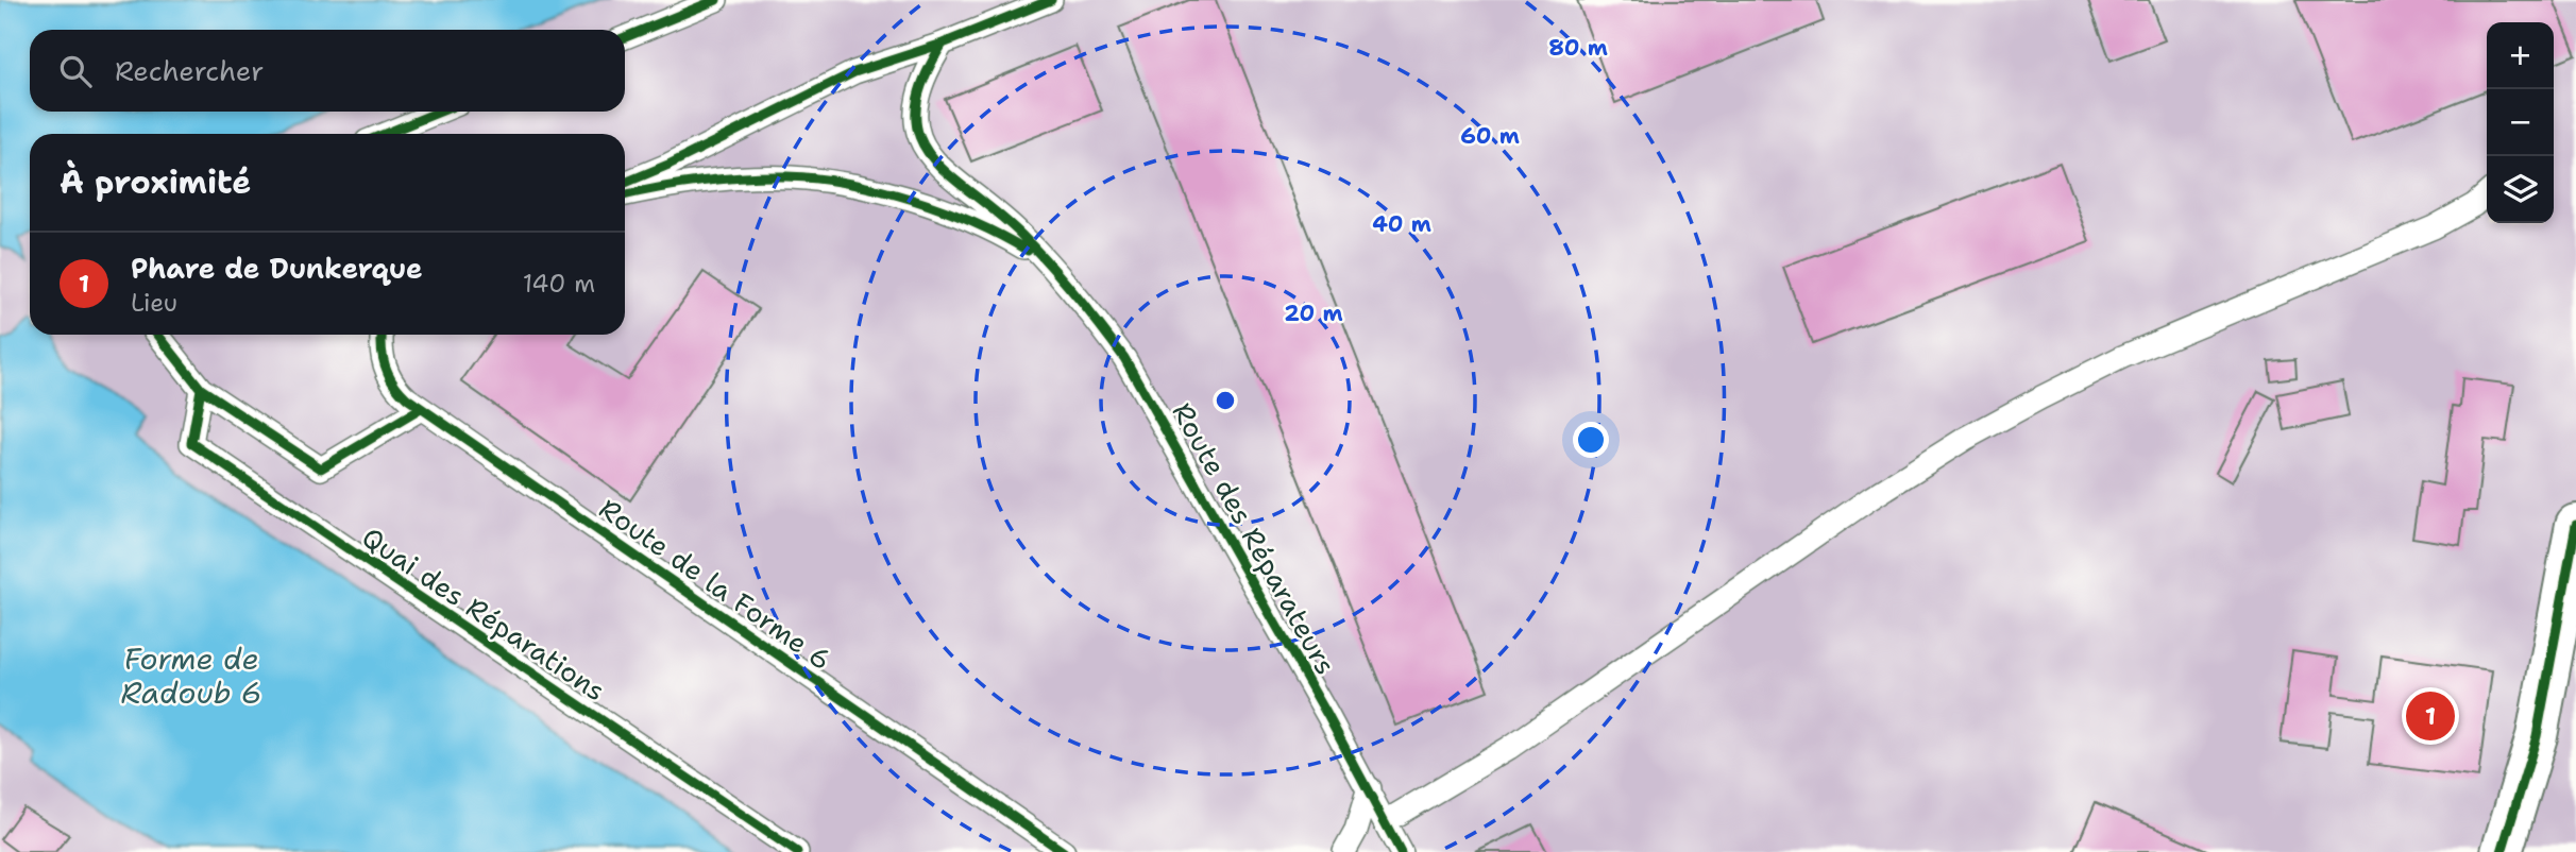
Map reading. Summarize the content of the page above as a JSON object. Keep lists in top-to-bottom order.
{
  "streets": {
    "lane": ["Route des Réparateurs", "Route de la Forme 6", "Quai des Réparations"]
  },
  "water": ["Forme de Radoub 6"],
  "page": {
    "map_buttons": ["+", "−"],
    "search": "Rechercher",
    "heading": "À proximité",
    "list": [
      {
        "mark": "1",
        "name": "Phare de Dunkerque",
        "note": "Lieu",
        "value": "140 m"
      }
    ],
    "pins": "1"
  },
  "rings": [
    "80 m",
    "60 m",
    "40 m",
    "20 m"
  ]
}
